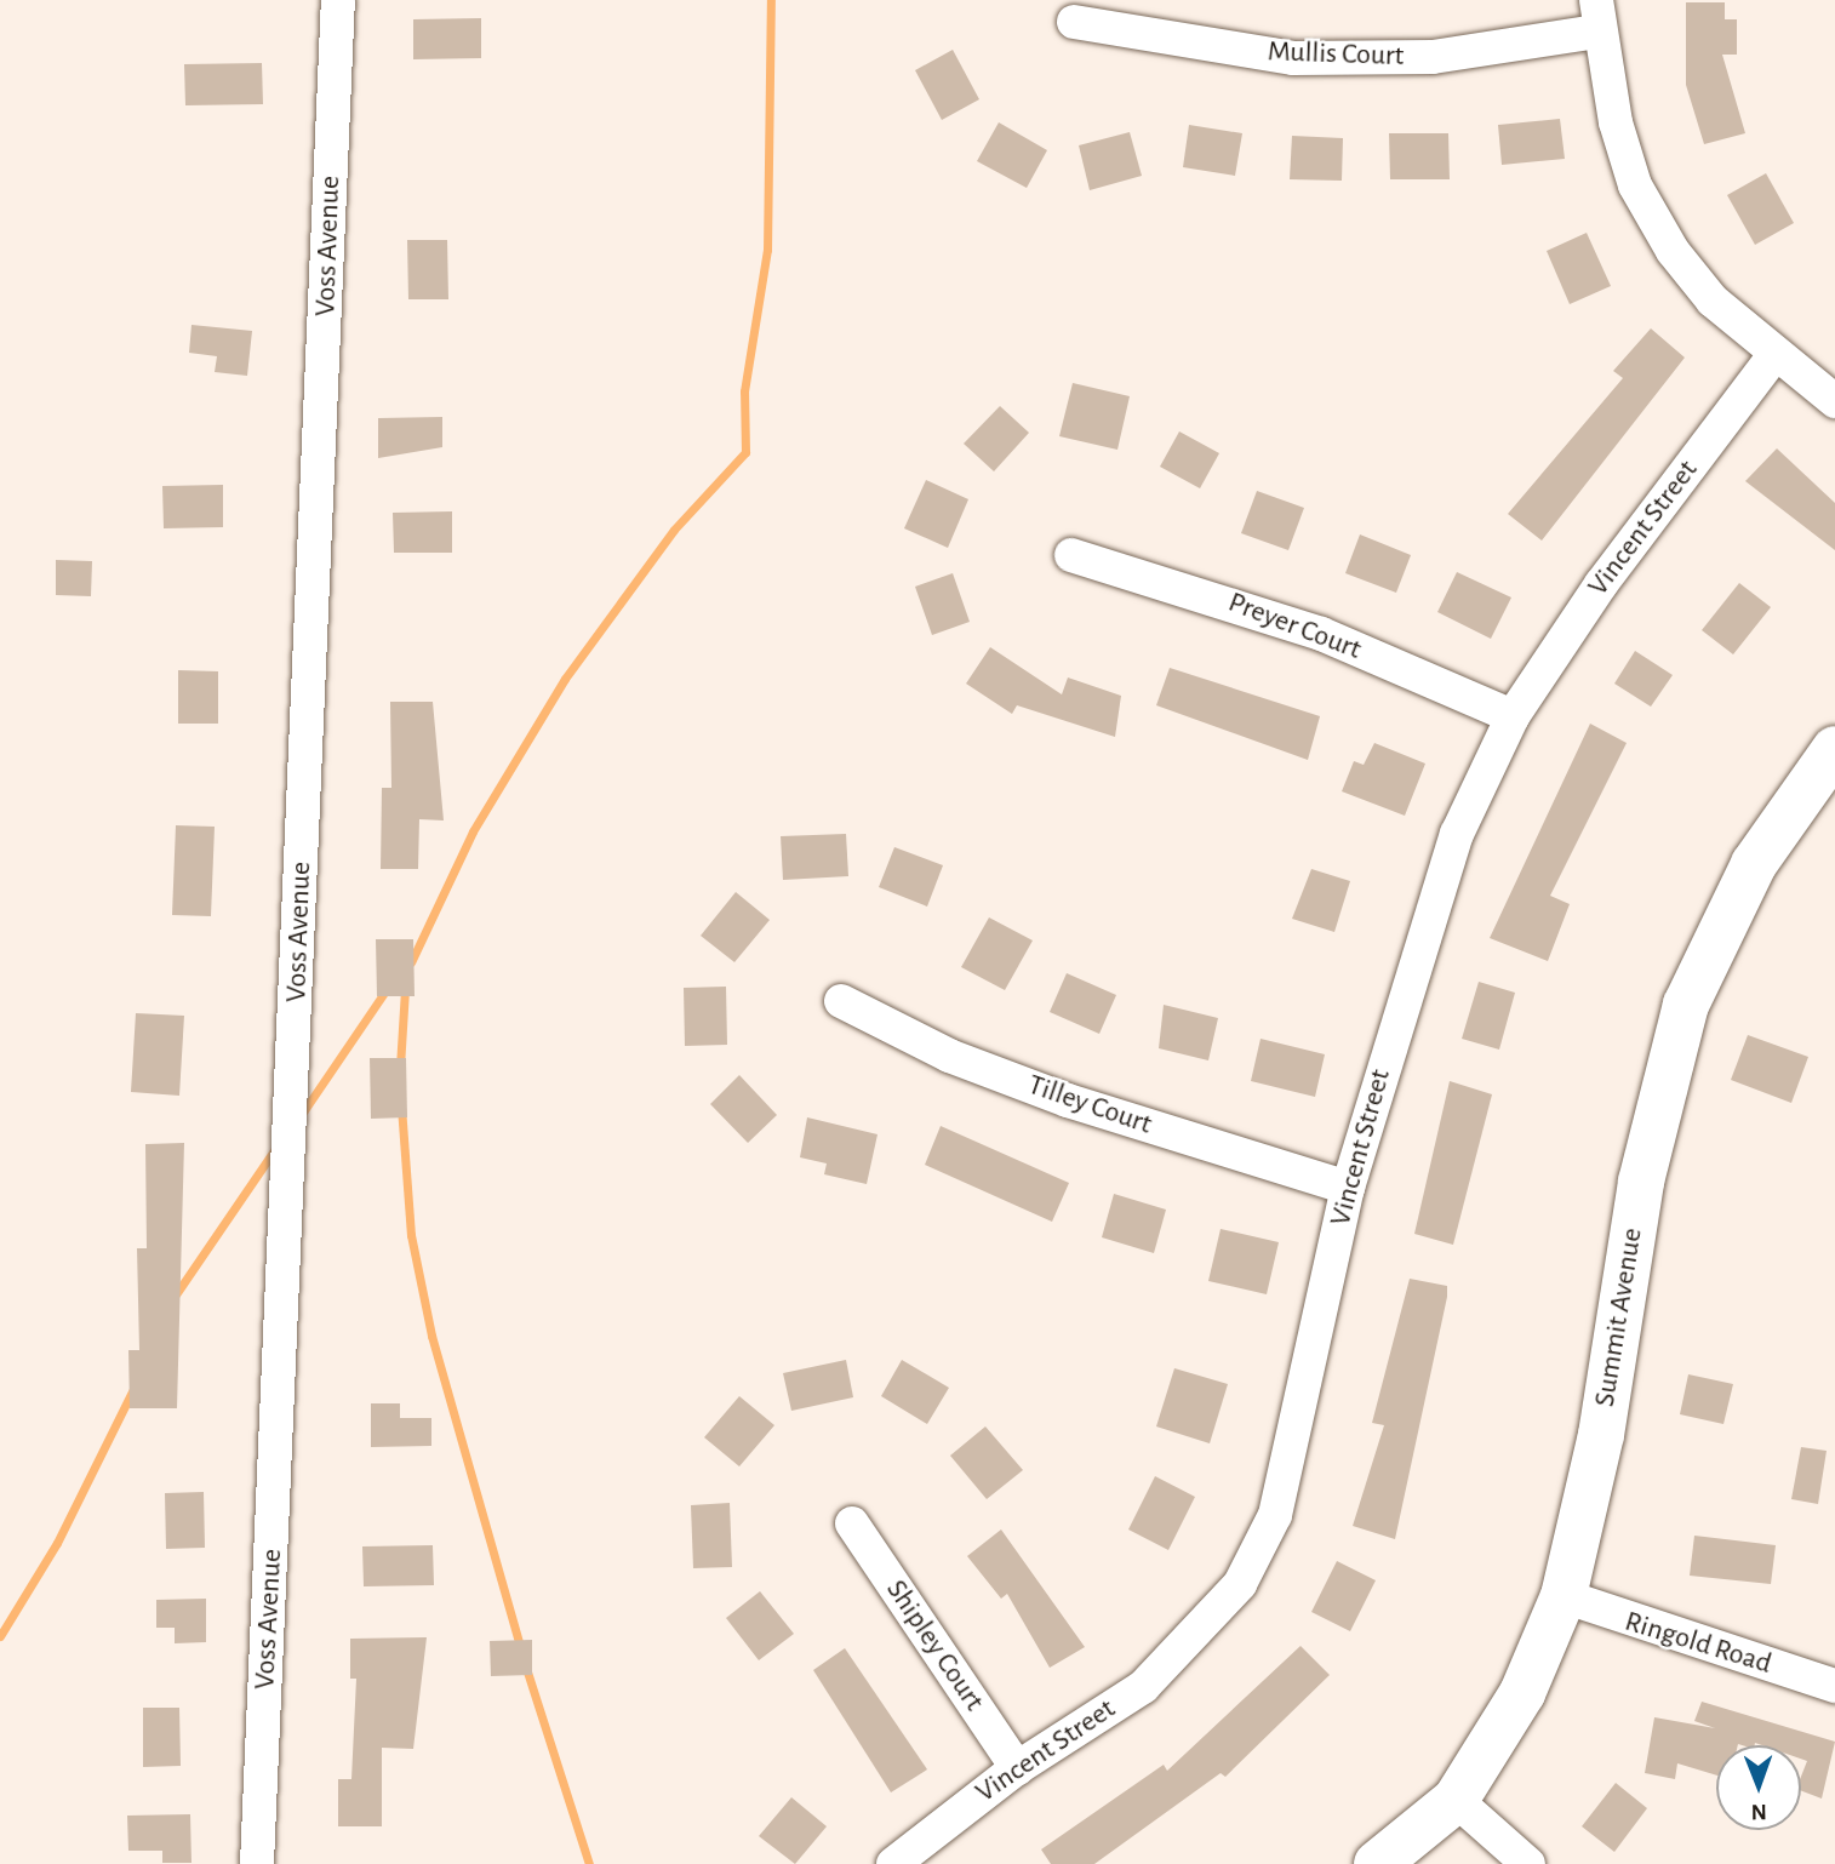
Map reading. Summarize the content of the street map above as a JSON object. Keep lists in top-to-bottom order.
{
  "streets": {
    "main road": ["Summit Avenue"],
    "street": [
      "Mullis Court",
      "Voss Avenue",
      "Vincent Street",
      "Preyer Court",
      "Tilley Court",
      "Ringold Road",
      "Shipley Court"
    ]
  },
  "crossings": [
    ["Vincent Street", "Preyer Court"],
    ["Vincent Street", "Tilley Court"],
    ["Vincent Street", "Shipley Court"],
    ["Summit Avenue", "Ringold Road"]
  ],
  "north": "bottom"
}
